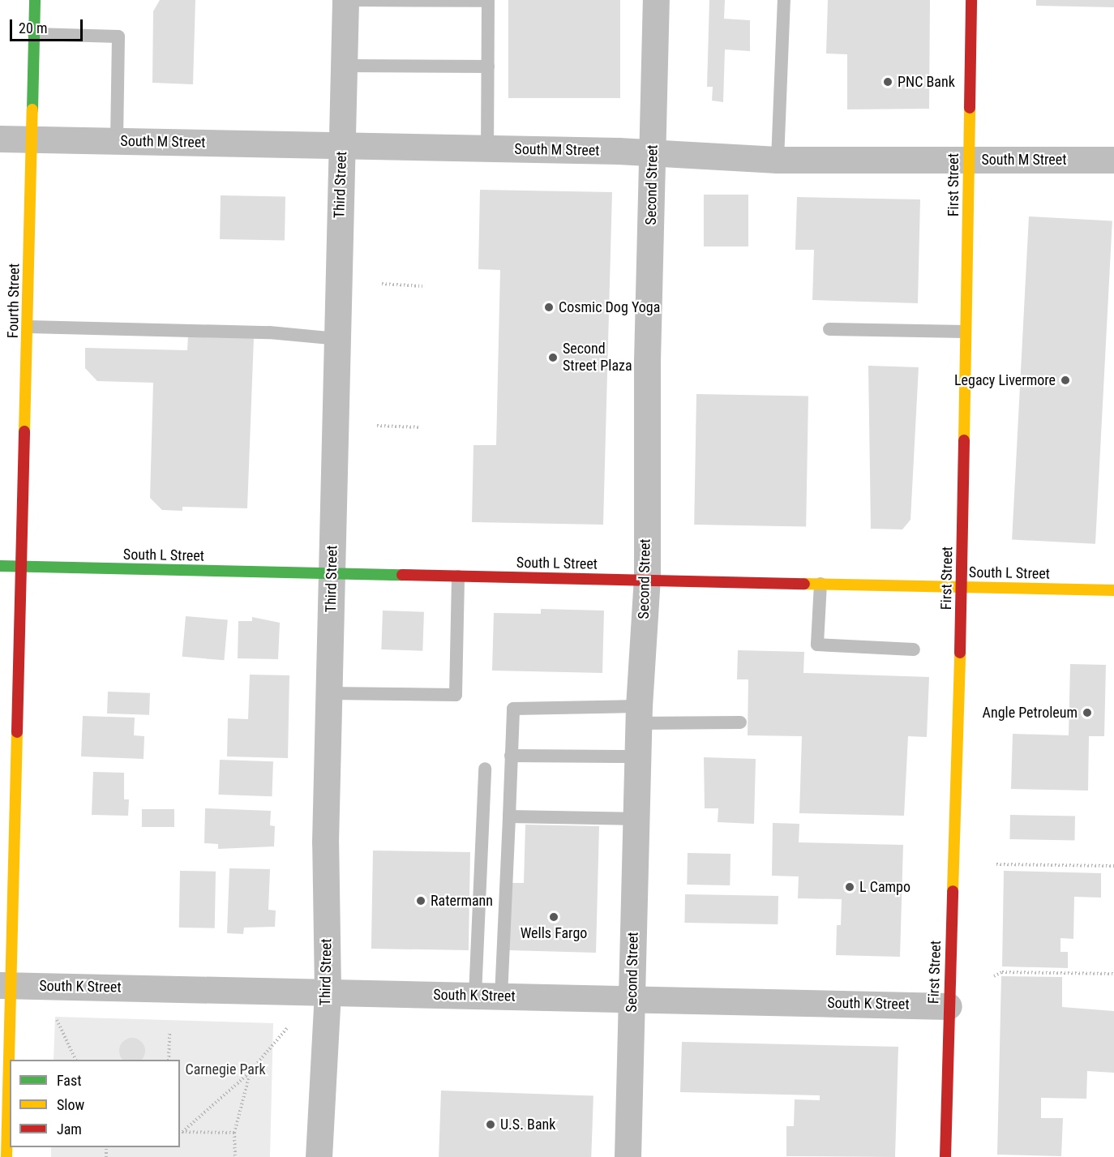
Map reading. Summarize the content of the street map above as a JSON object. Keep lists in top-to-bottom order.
{
  "streets": {
    "main road": ["First Street", "Fourth Street", "South L Street"],
    "street": [
      "South M Street",
      "Third Street",
      "Second Street",
      "South K Street"
    ]
  },
  "crossings": [
    ["South M Street", "Third Street"],
    ["South M Street", "Second Street"],
    ["South M Street", "First Street"],
    ["South M Street", "Fourth Street"],
    ["Third Street", "South L Street"],
    ["Third Street", "South K Street"],
    ["Second Street", "South L Street"],
    ["Second Street", "South K Street"],
    ["First Street", "South L Street"],
    ["First Street", "South K Street"],
    ["Fourth Street", "South L Street"],
    ["Fourth Street", "South K Street"]
  ],
  "parks": ["Carnegie Park"],
  "places": [
    "PNC Bank",
    "Cosmic Dog Yoga",
    "Second Street Plaza",
    "Legacy Livermore",
    "Angle Petroleum",
    "L Campo",
    "Ratermann",
    "Wells Fargo",
    "U.S. Bank"
  ],
  "legend": ["Fast", "Slow", "Jam"],
  "scale_bar": "20 m"
}
